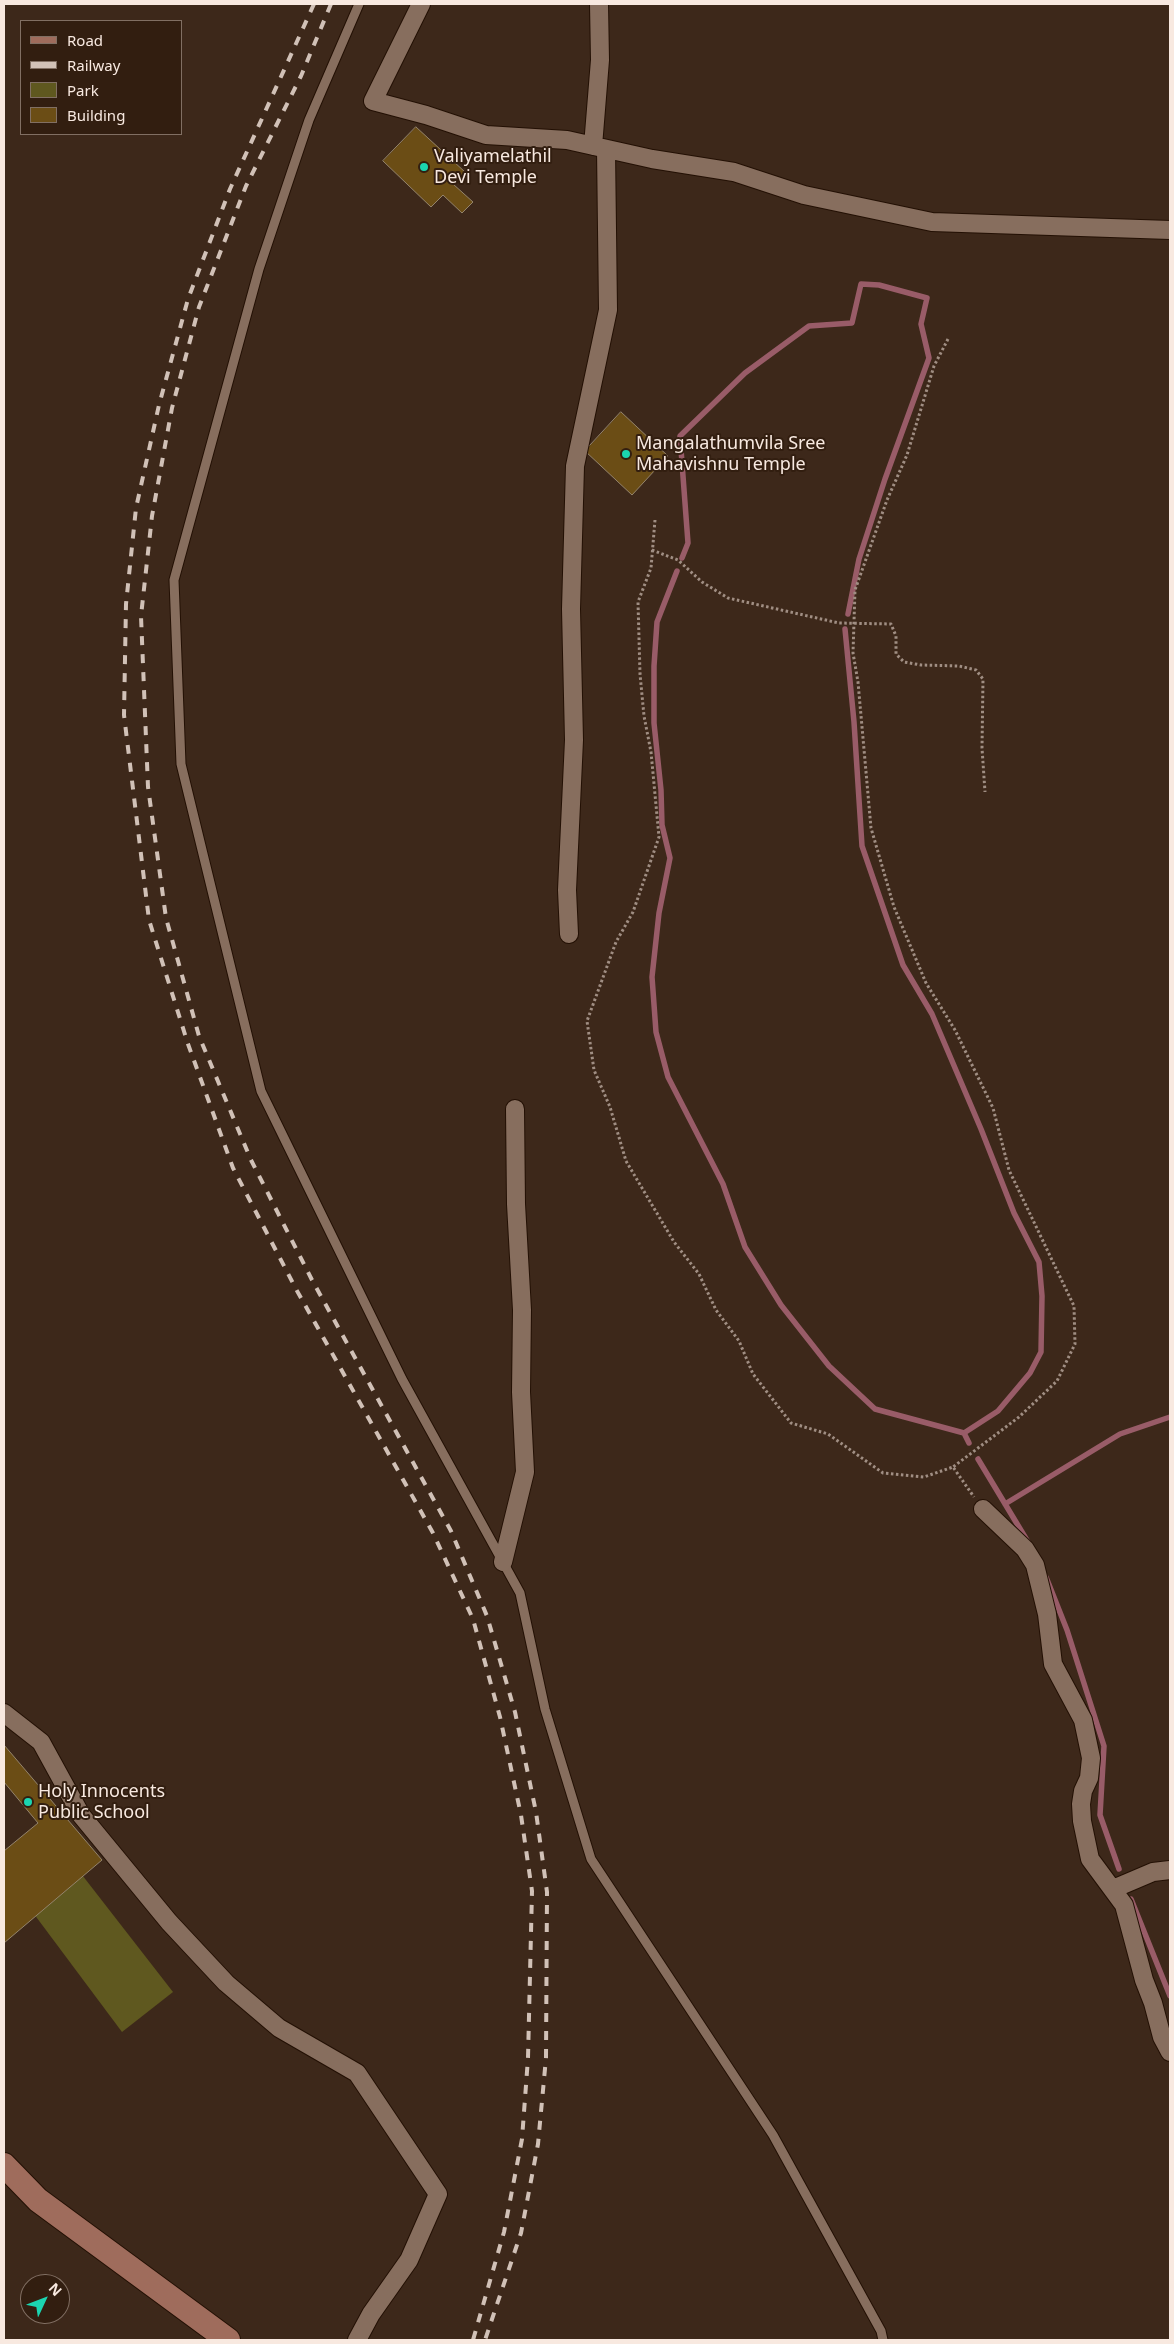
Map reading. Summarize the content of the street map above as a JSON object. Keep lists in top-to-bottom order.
{
  "places": ["Valiyamelathil Devi Temple", "Mangalathumvila Sree Mahavishnu Temple", "Holy Innocents Public School"],
  "legend": [
    "Road",
    "Railway",
    "Park",
    "Building"
  ],
  "north": "top right"
}
